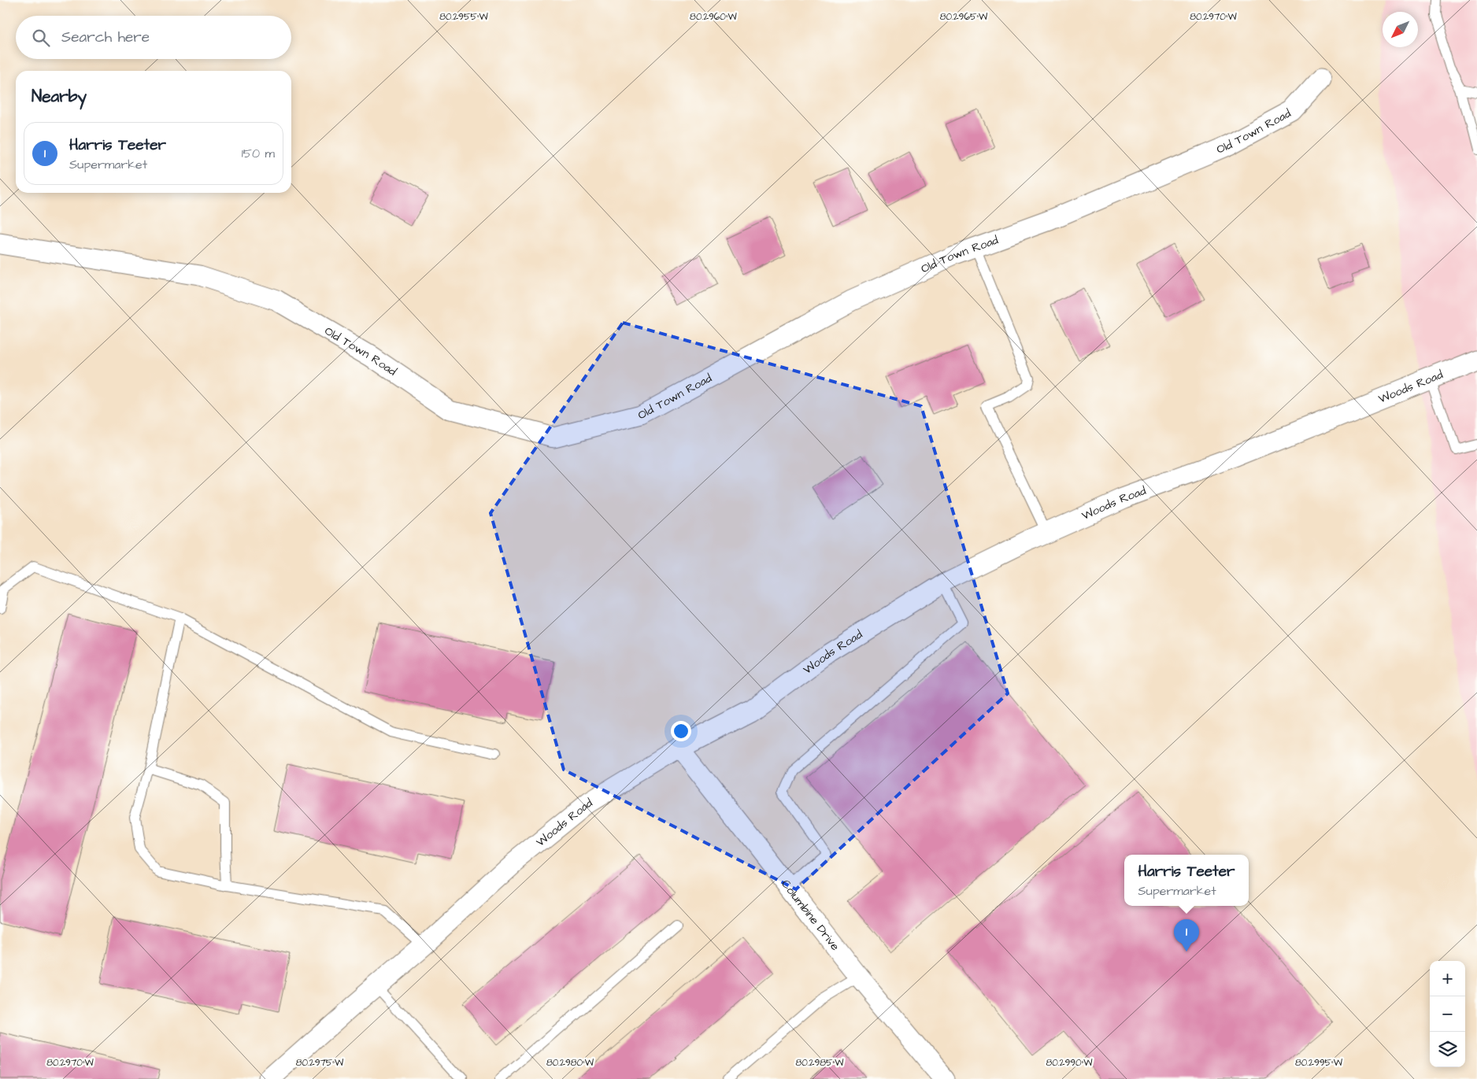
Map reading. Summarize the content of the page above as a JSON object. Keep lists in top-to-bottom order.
{
  "streets": {
    "street": ["Old Town Road", "Woods Road", "Columbine Drive"]
  },
  "crossings": [
    ["Woods Road", "Columbine Drive"]
  ],
  "north": "bottom left",
  "page": {
    "search": "Search here",
    "heading": "Nearby",
    "list": [
      {
        "mark": "1",
        "name": "Harris Teeter",
        "note": "Supermarket",
        "value": "150 m"
      }
    ],
    "popup": ["Harris Teeter", "Supermarket"],
    "pins": "1",
    "map_buttons": ["+", "−"]
  },
  "coordinates": [
    "80.2955°W",
    "80.2960°W",
    "80.2965°W",
    "80.2970°W",
    "80.2975°W",
    "80.2980°W",
    "80.2985°W",
    "80.2990°W",
    "80.2995°W"
  ]
}
